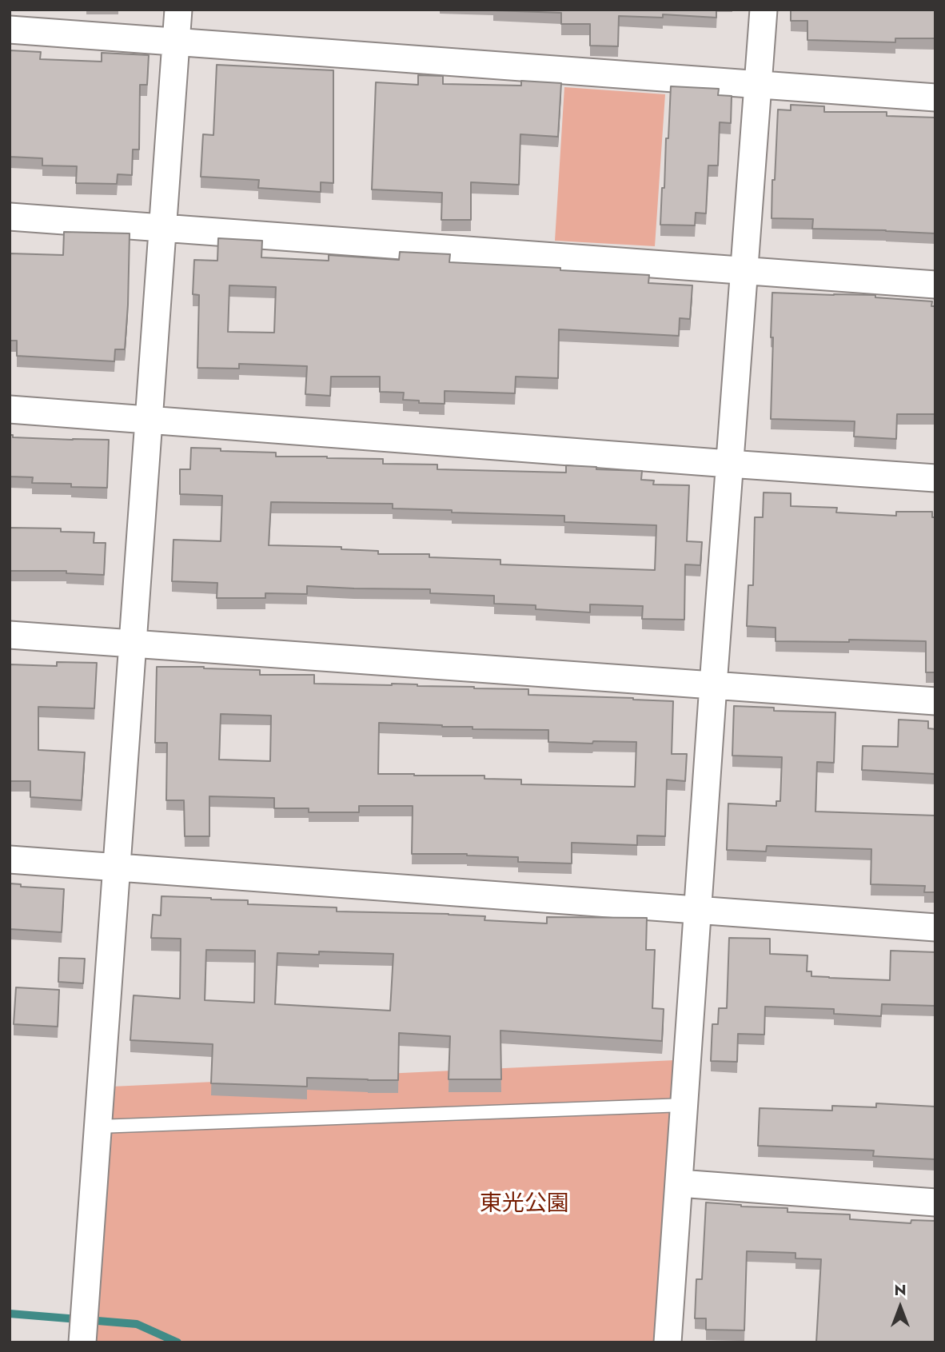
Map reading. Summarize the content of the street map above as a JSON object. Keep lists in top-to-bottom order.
{
  "parks": ["東光公園"],
  "north": "top"
}
